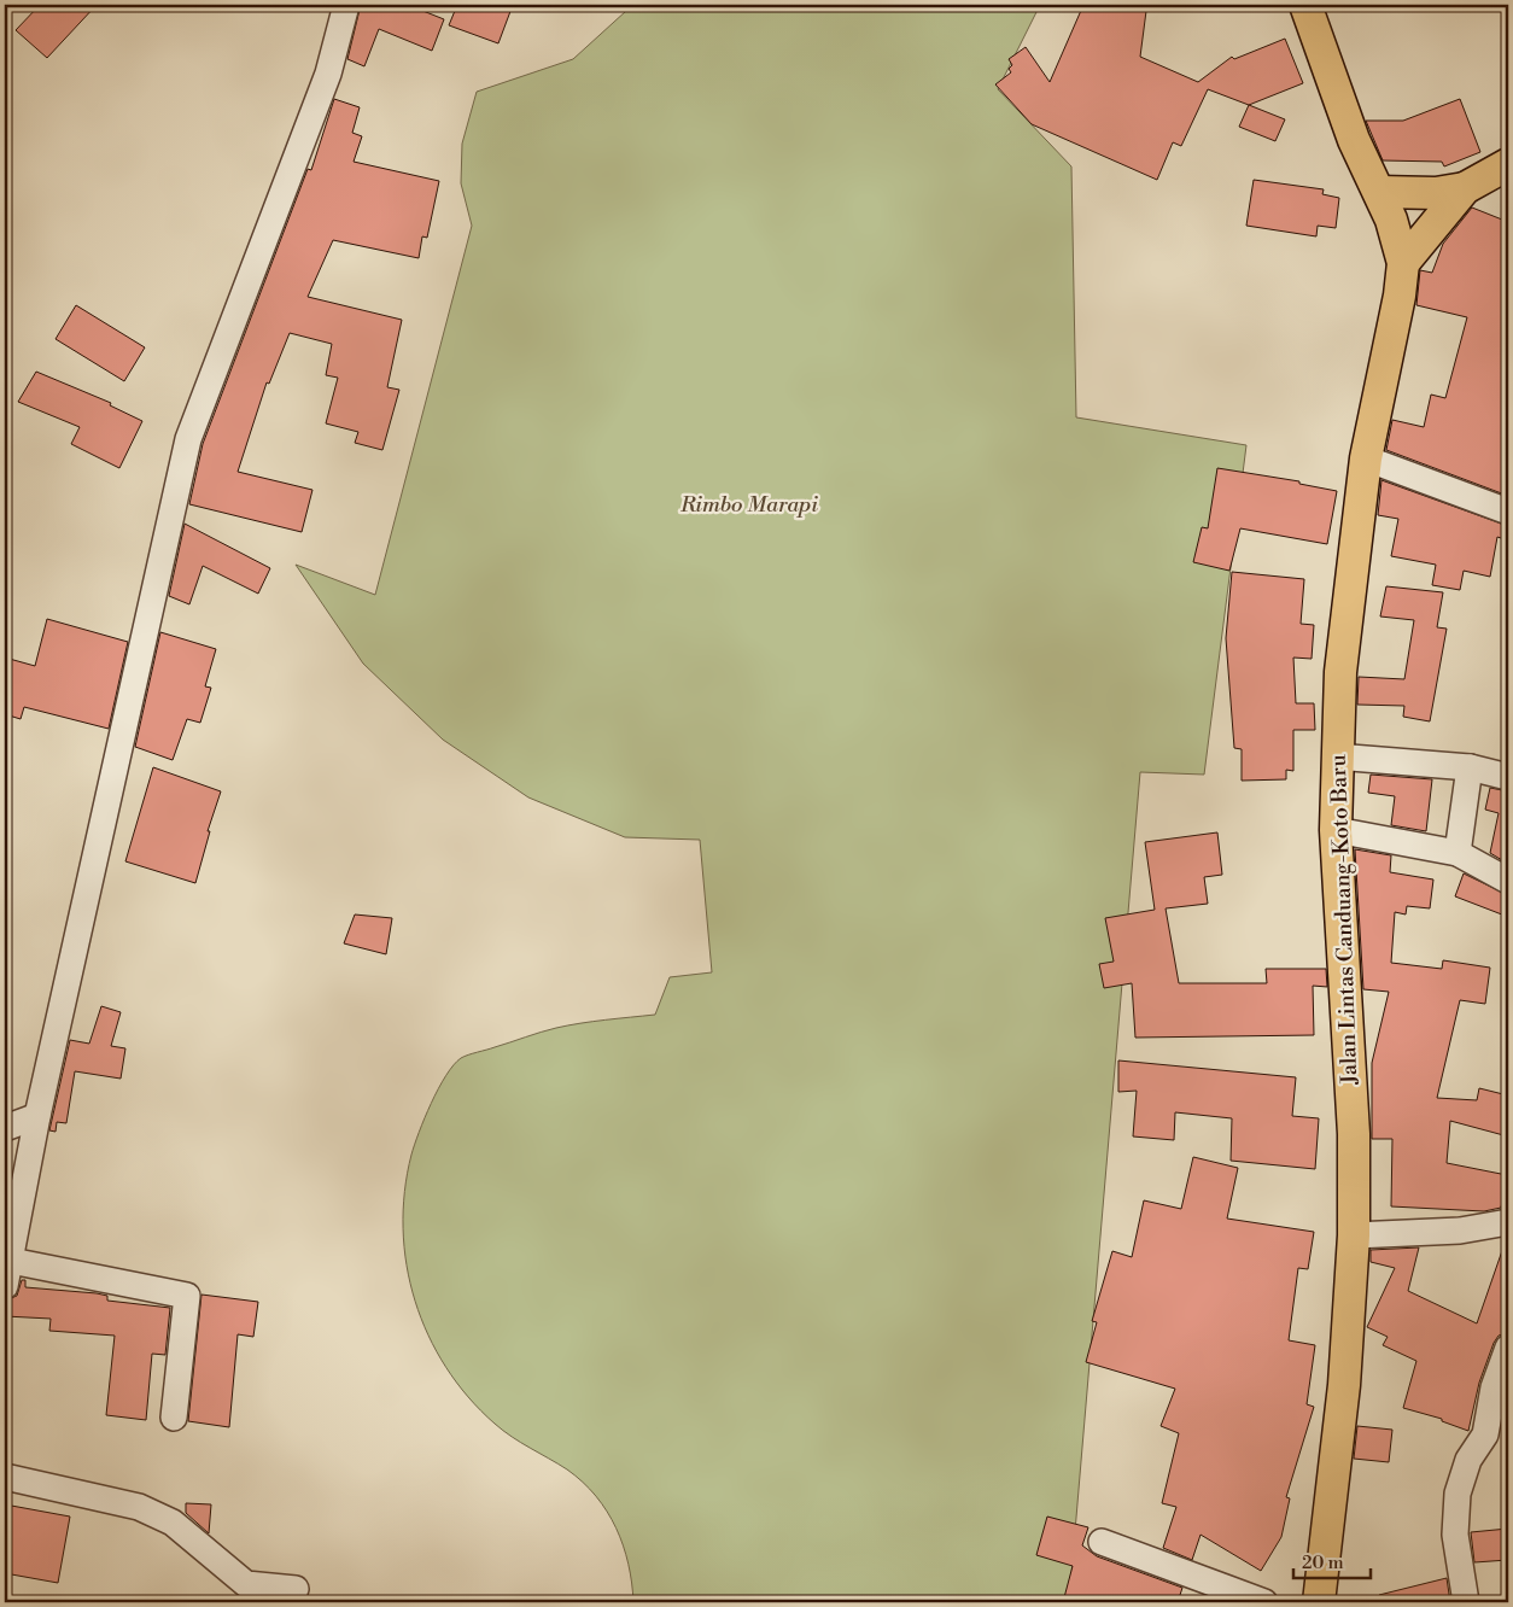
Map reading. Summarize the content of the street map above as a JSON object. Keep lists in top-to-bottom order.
{
  "streets": {
    "main road": ["Jalan Lintas Canduang-Koto Baru"]
  },
  "parks": ["Rimbo Marapi"],
  "scale_bar": "20 m"
}
